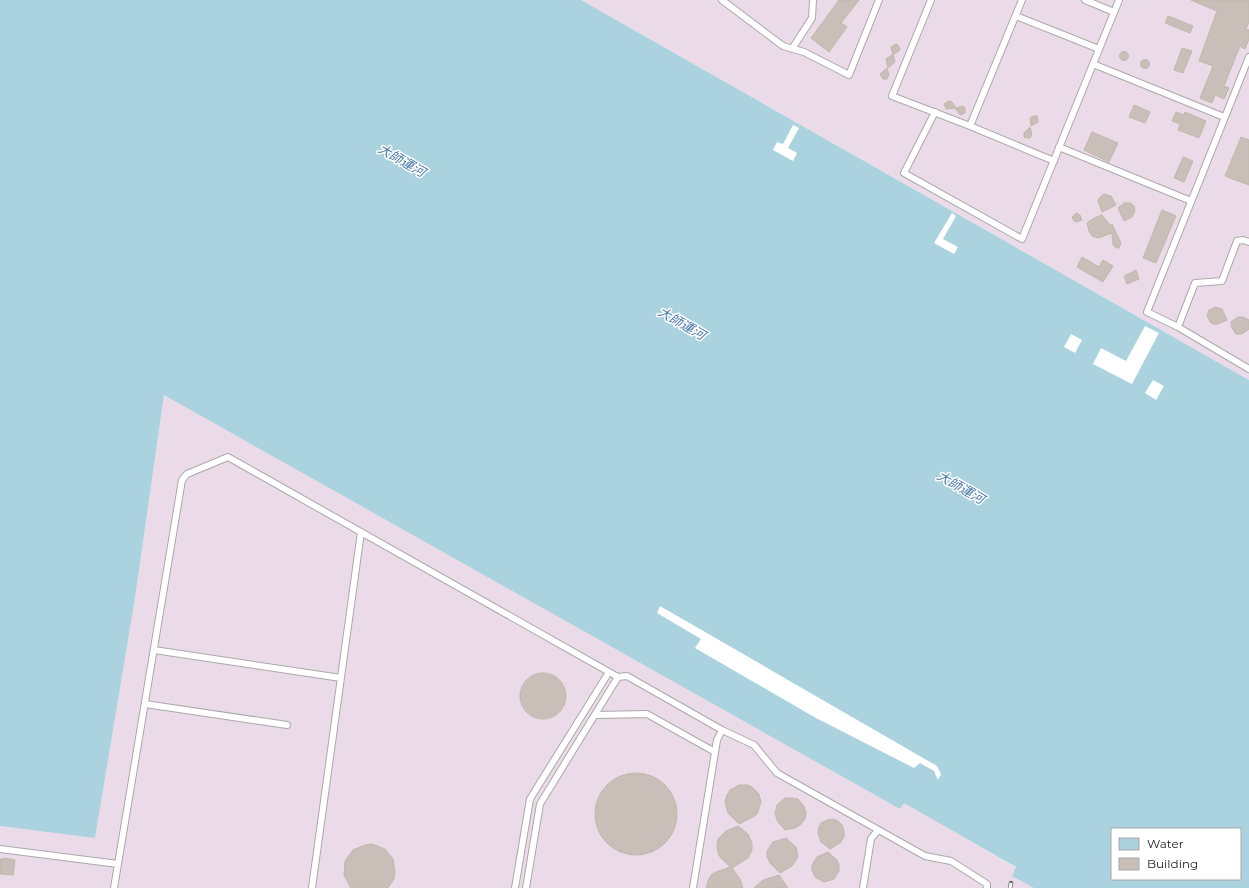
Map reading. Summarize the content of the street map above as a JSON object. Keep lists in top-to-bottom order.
{
  "water": ["大師運河"],
  "legend": ["Water", "Building"]
}
